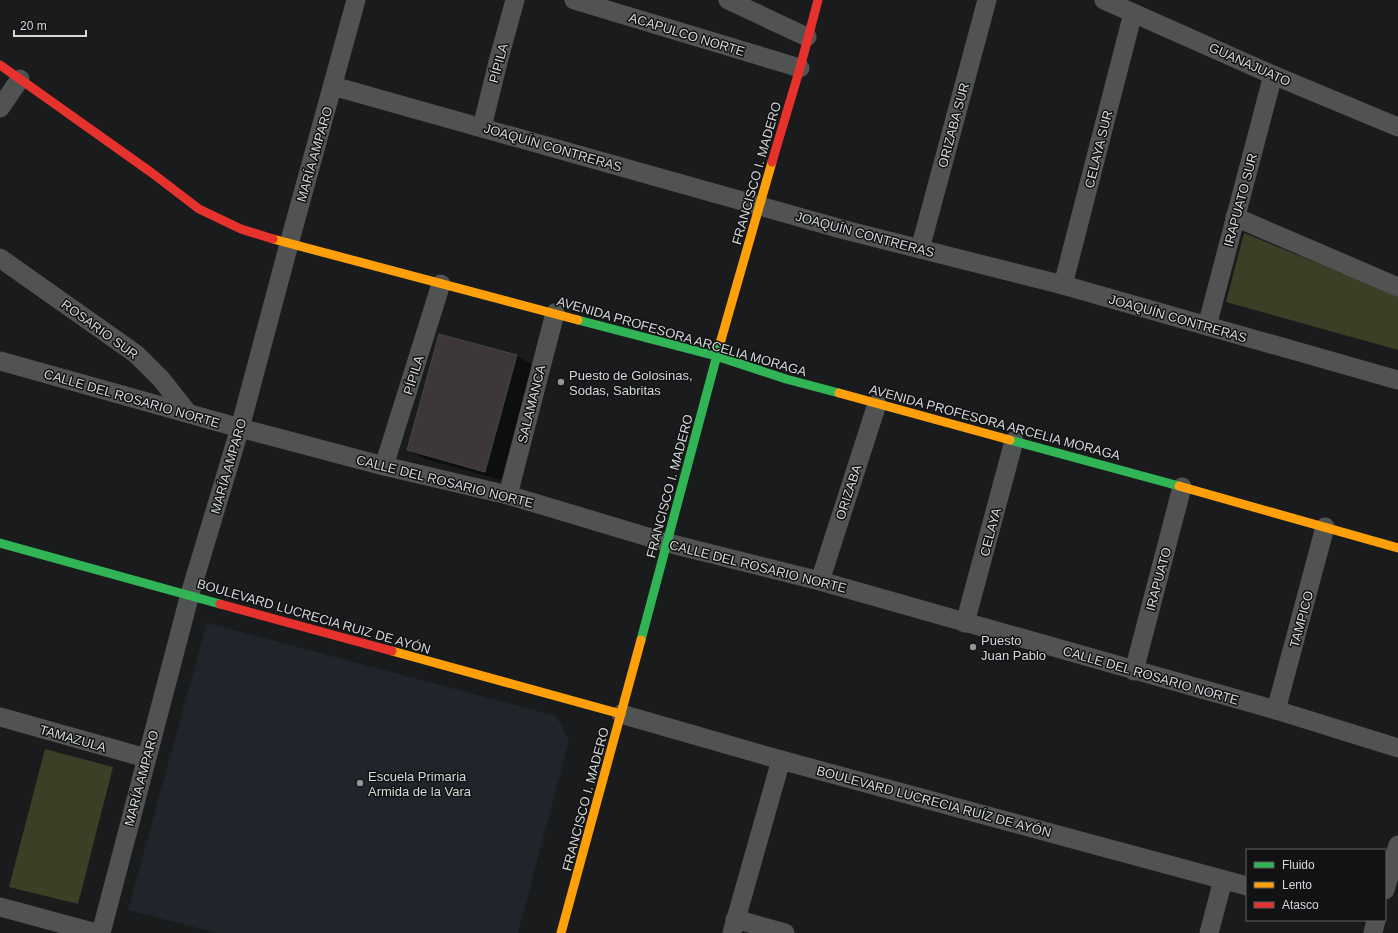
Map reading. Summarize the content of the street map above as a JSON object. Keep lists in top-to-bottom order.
{
  "streets": {
    "street": [
      "ACAPULCO NORTE",
      "PÍPILA",
      "GUANAJUATO",
      "ORIZABA SUR",
      "JOAQUÍN CONTRERAS",
      "CELAYA SUR",
      "MARÍA AMPARO",
      "FRANCISCO I. MADERO",
      "IRAPUATO SUR",
      "ROSARIO SUR",
      "AVENIDA PROFESORA ARCELIA MORAGA",
      "CALLE DEL ROSARIO NORTE",
      "SALAMANCA",
      "ORIZABA",
      "CELAYA",
      "IRAPUATO",
      "BOULEVARD LUCRECIA RUIZ DE AYÓN",
      "TAMPICO",
      "TAMAZULA",
      "BOULEVARD LUCRECIA RUÍZ DE AYÓN"
    ]
  },
  "crossings": [
    ["ACAPULCO NORTE", "FRANCISCO I. MADERO"],
    ["PÍPILA", "JOAQUÍN CONTRERAS"],
    ["PÍPILA", "AVENIDA PROFESORA ARCELIA MORAGA"],
    ["PÍPILA", "CALLE DEL ROSARIO NORTE"],
    ["GUANAJUATO", "CELAYA SUR"],
    ["GUANAJUATO", "IRAPUATO SUR"],
    ["ORIZABA SUR", "JOAQUÍN CONTRERAS"],
    ["JOAQUÍN CONTRERAS", "CELAYA SUR"],
    ["JOAQUÍN CONTRERAS", "MARÍA AMPARO"],
    ["JOAQUÍN CONTRERAS", "FRANCISCO I. MADERO"],
    ["JOAQUÍN CONTRERAS", "IRAPUATO SUR"],
    ["MARÍA AMPARO", "AVENIDA PROFESORA ARCELIA MORAGA"],
    ["MARÍA AMPARO", "CALLE DEL ROSARIO NORTE"],
    ["MARÍA AMPARO", "BOULEVARD LUCRECIA RUIZ DE AYÓN"],
    ["MARÍA AMPARO", "TAMAZULA"],
    ["FRANCISCO I. MADERO", "AVENIDA PROFESORA ARCELIA MORAGA"],
    ["FRANCISCO I. MADERO", "CALLE DEL ROSARIO NORTE"],
    ["FRANCISCO I. MADERO", "BOULEVARD LUCRECIA RUIZ DE AYÓN"],
    ["FRANCISCO I. MADERO", "BOULEVARD LUCRECIA RUÍZ DE AYÓN"],
    ["ROSARIO SUR", "CALLE DEL ROSARIO NORTE"],
    ["AVENIDA PROFESORA ARCELIA MORAGA", "SALAMANCA"],
    ["AVENIDA PROFESORA ARCELIA MORAGA", "ORIZABA"],
    ["AVENIDA PROFESORA ARCELIA MORAGA", "CELAYA"],
    ["AVENIDA PROFESORA ARCELIA MORAGA", "IRAPUATO"],
    ["AVENIDA PROFESORA ARCELIA MORAGA", "TAMPICO"],
    ["CALLE DEL ROSARIO NORTE", "SALAMANCA"],
    ["CALLE DEL ROSARIO NORTE", "ORIZABA"],
    ["CALLE DEL ROSARIO NORTE", "CELAYA"],
    ["CALLE DEL ROSARIO NORTE", "IRAPUATO"],
    ["CALLE DEL ROSARIO NORTE", "TAMPICO"],
    ["BOULEVARD LUCRECIA RUIZ DE AYÓN", "BOULEVARD LUCRECIA RUÍZ DE AYÓN"]
  ],
  "places": ["Puesto de Golosinas, Sodas, Sabritas", "Puesto Juan Pablo", "Escuela Primaria Armida de la Vara"],
  "legend": ["Fluido", "Lento", "Atasco"],
  "scale_bar": "20 m"
}
